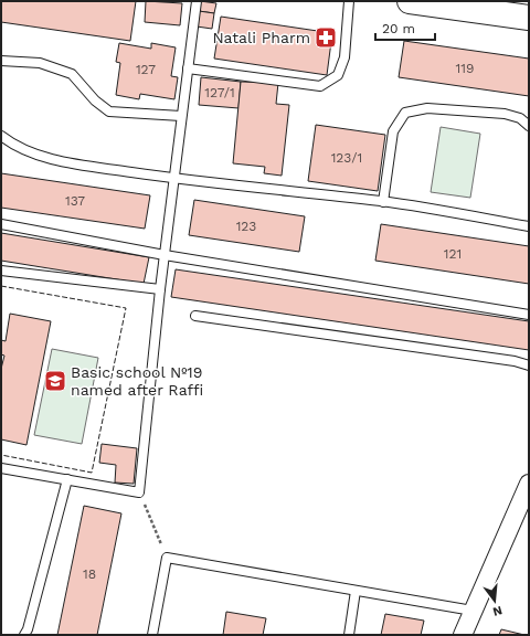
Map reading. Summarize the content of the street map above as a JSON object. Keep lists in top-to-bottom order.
{
  "places": {
    "pharmacy": ["Natali Pharm"],
    "school or university": ["Basic school №19 named after Raffi"]
  },
  "house_numbers": [
    "119",
    "127",
    "127/1",
    "123/1",
    "137",
    "123",
    "121",
    "18"
  ],
  "scale_bar": "20 m",
  "north": "bottom"
}
